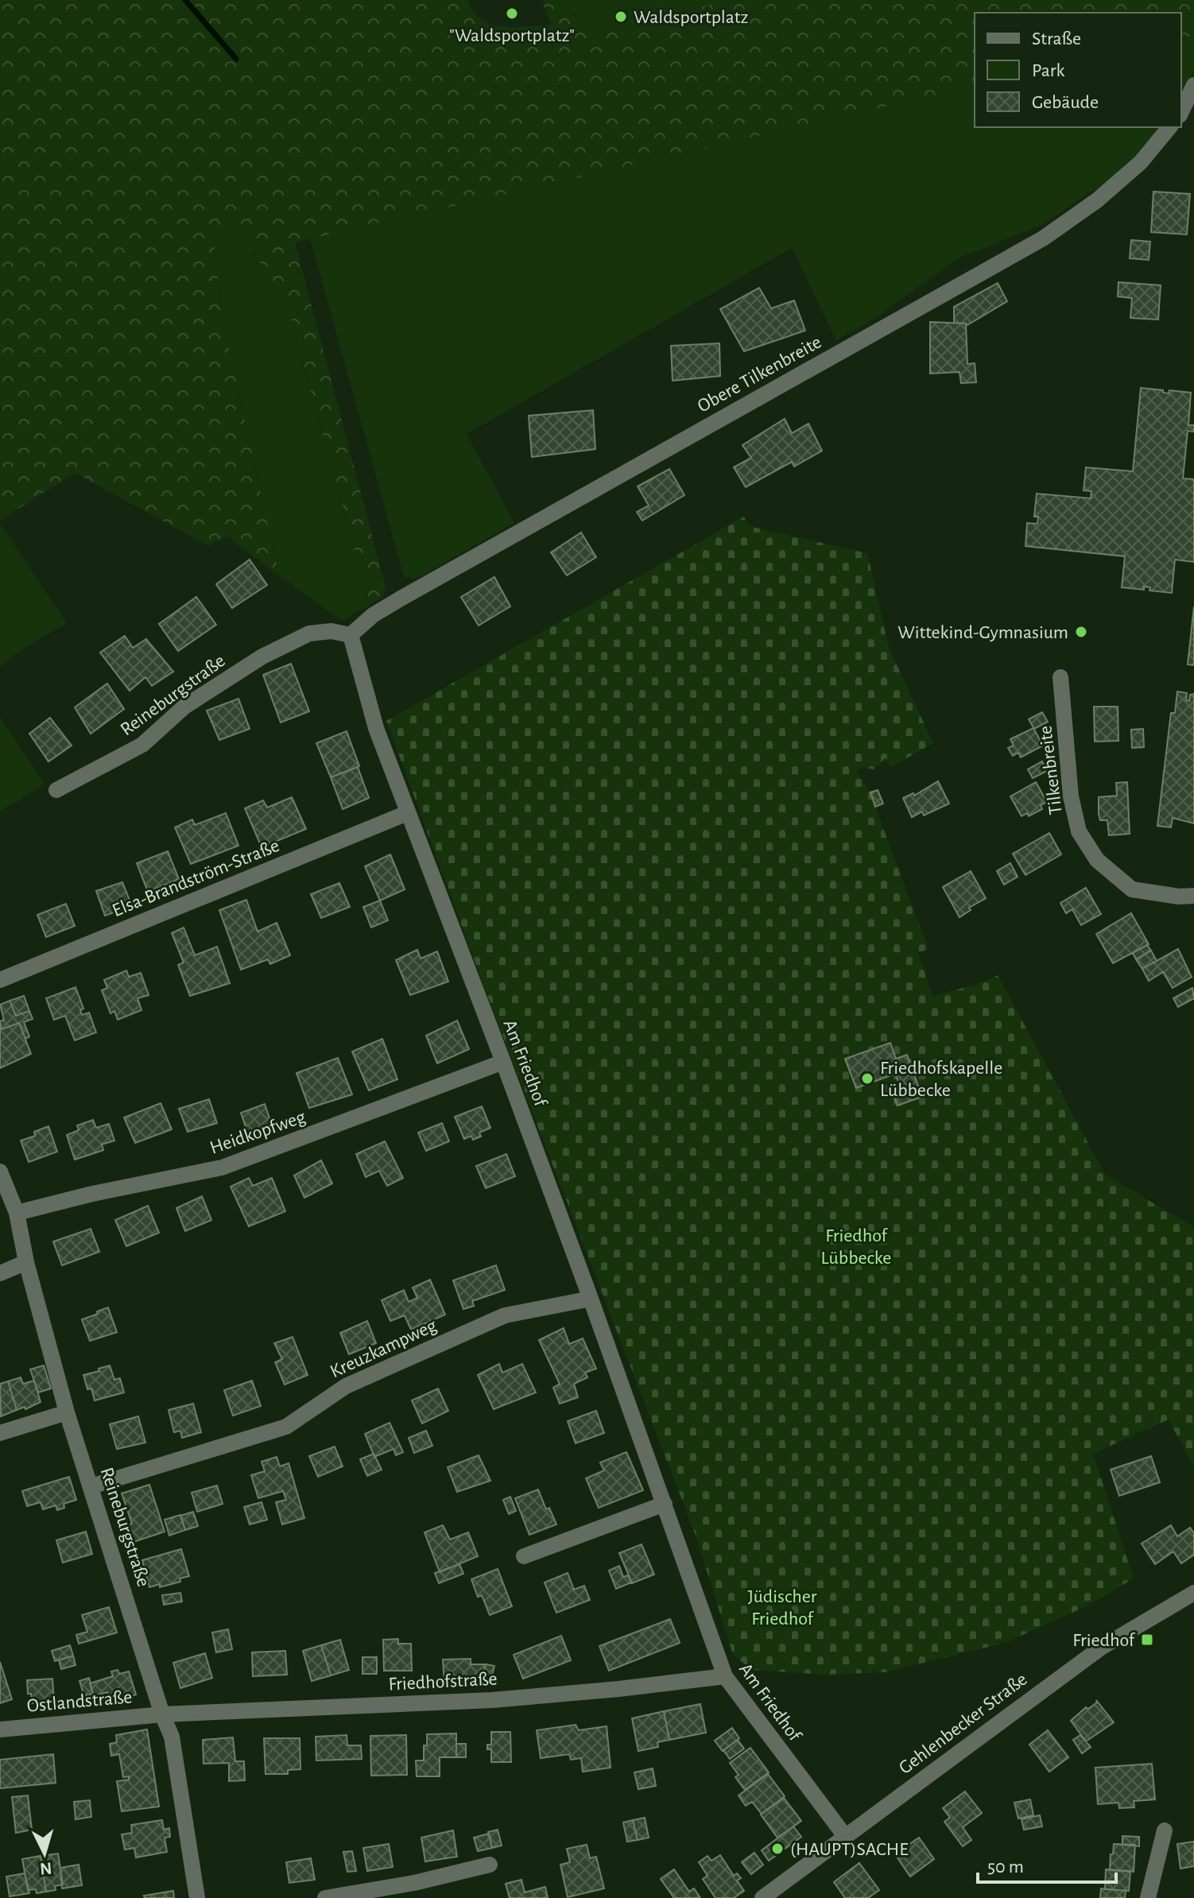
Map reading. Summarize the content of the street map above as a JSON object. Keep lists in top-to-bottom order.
{
  "streets": {
    "street": [
      "Obere Tilkenbreite",
      "Reineburgstraße",
      "Tilkenbreite",
      "Elsa-Brandström-Straße",
      "Am Friedhof",
      "Heidkopfweg",
      "Kreuzkampweg",
      "Friedhofstraße",
      "Ostlandstraße",
      "Gehlenbecker Straße"
    ]
  },
  "crossings": [
    ["Obere Tilkenbreite", "Reineburgstraße"],
    ["Obere Tilkenbreite", "Am Friedhof"],
    ["Reineburgstraße", "Am Friedhof"],
    ["Reineburgstraße", "Heidkopfweg"],
    ["Reineburgstraße", "Kreuzkampweg"],
    ["Reineburgstraße", "Friedhofstraße"],
    ["Reineburgstraße", "Ostlandstraße"],
    ["Elsa-Brandström-Straße", "Am Friedhof"],
    ["Am Friedhof", "Heidkopfweg"],
    ["Am Friedhof", "Kreuzkampweg"],
    ["Am Friedhof", "Friedhofstraße"],
    ["Am Friedhof", "Gehlenbecker Straße"],
    ["Friedhofstraße", "Ostlandstraße"]
  ],
  "parks": ["Friedhof Lübbecke", "Jüdischer Friedhof"],
  "places": {
    "other": [
      "\"Waldsportplatz\"",
      "Waldsportplatz",
      "Wittekind-Gymnasium",
      "Friedhofskapelle Lübbecke",
      "(HAUPT)SACHE"
    ],
    "transit": ["Friedhof"]
  },
  "legend": ["Straße", "Park", "Gebäude"],
  "scale_bar": "50 m",
  "north": "bottom"
}
